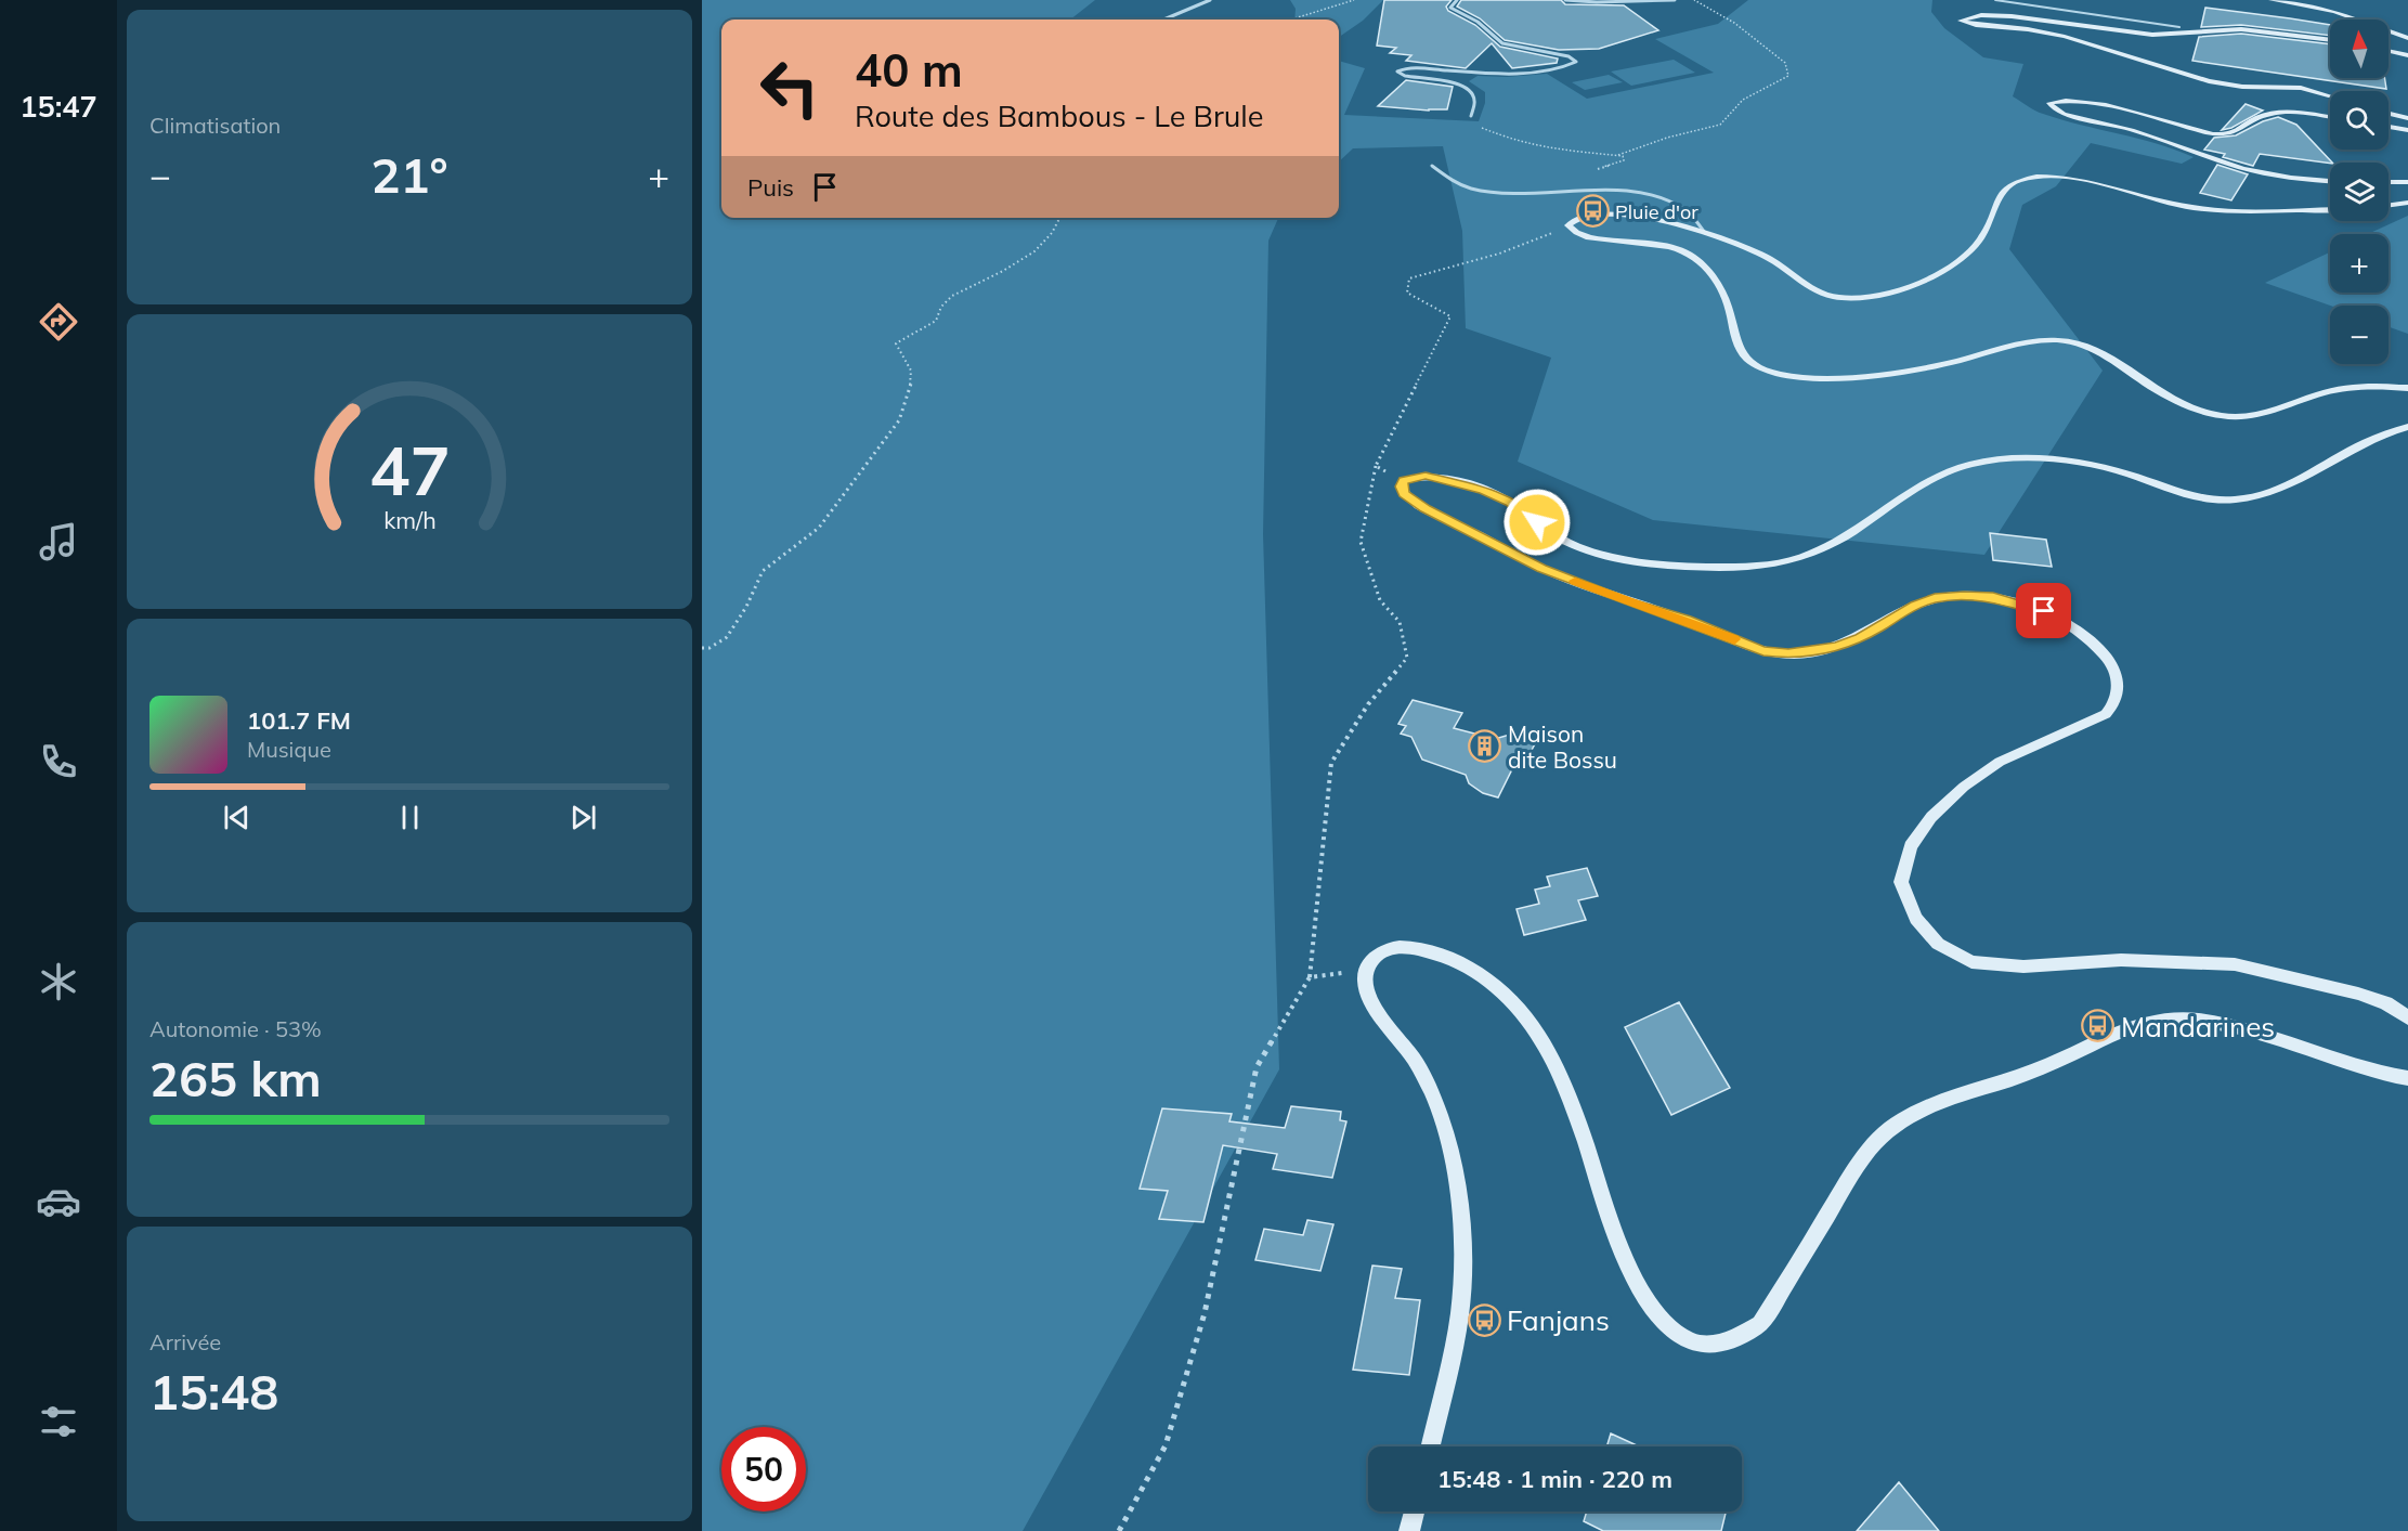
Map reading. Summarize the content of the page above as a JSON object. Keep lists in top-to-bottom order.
{
  "places": {
    "bus stop": ["Pluie d'or", "Mandarines", "Fanjans"],
    "building": ["Maison dite Bossu"]
  },
  "north": "top",
  "page": {
    "tabs": "15:47",
    "tile": [
      "Climatisation",
      ["Autonomie · 53%", "265 km"],
      ["Arrivée", "15:48"]
    ],
    "map_buttons": ["+", "−"],
    "turn": ["40 m", "Route des Bambous - Le Brule"],
    "heat": ["−", "21°", "+"],
    "then": "Puis",
    "song": ["101.7 FM", "Musique"],
    "limit": "50",
    "trip": "15:48 · 1 min · 220 m",
    "gauge": ["47", "km/h"]
  }
}
